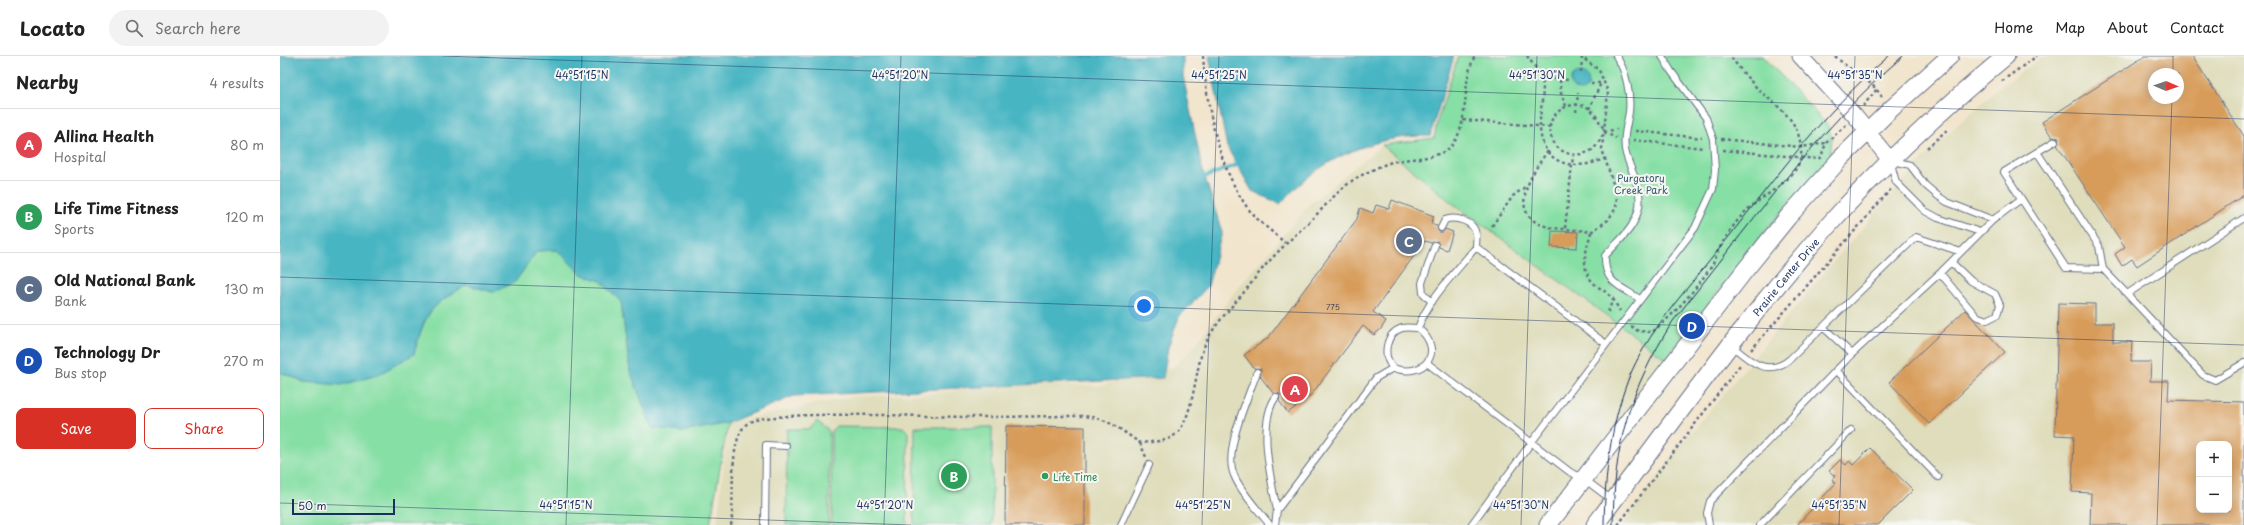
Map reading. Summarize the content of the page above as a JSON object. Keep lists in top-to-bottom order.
{
  "streets": {
    "main road": ["Prairie Center Drive"]
  },
  "parks": ["Purgatory Creek Park"],
  "places": ["Life Time"],
  "house_numbers": ["775"],
  "scale_bar": "50 m",
  "north": "right",
  "page": {
    "header": "Locato",
    "search": "Search here",
    "nav": [
      "Home",
      "Map",
      "About",
      "Contact"
    ],
    "heading": ["Nearby", "4 results"],
    "list": [
      {
        "mark": "A",
        "name": "Allina Health",
        "note": "Hospital",
        "value": "80 m"
      },
      {
        "mark": "B",
        "name": "Life Time Fitness",
        "note": "Sports",
        "value": "120 m"
      },
      {
        "mark": "C",
        "name": "Old National Bank",
        "note": "Bank",
        "value": "130 m"
      },
      {
        "mark": "D",
        "name": "Technology Dr",
        "note": "Bus stop",
        "value": "270 m"
      }
    ],
    "pins": [
      "C",
      "D",
      "A",
      "B"
    ],
    "buttons": ["Save", "Share"],
    "map_buttons": ["+", "−"],
    "scale": "50 m"
  },
  "coordinates": [
    "44°51'15\"N",
    "44°51'20\"N",
    "44°51'25\"N",
    "44°51'30\"N",
    "44°51'35\"N"
  ]
}
